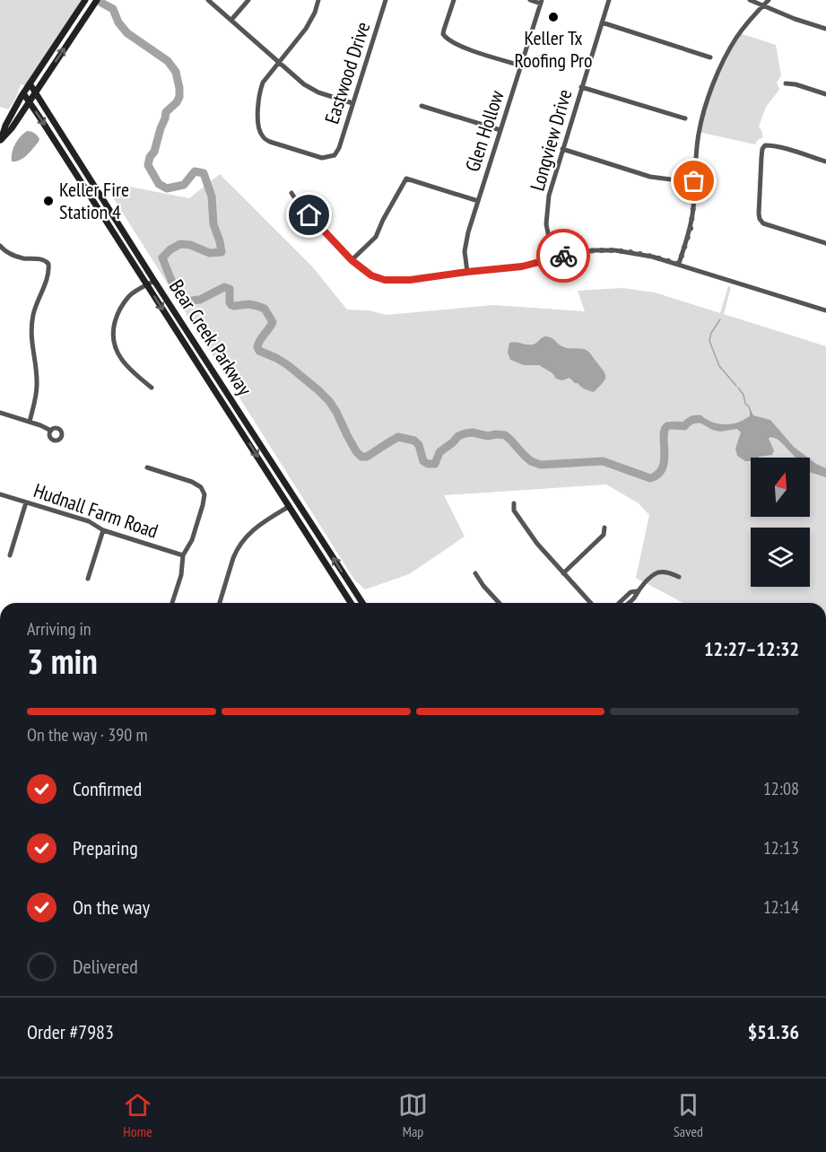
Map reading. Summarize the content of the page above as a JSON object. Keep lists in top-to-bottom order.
{
  "streets": {
    "main road": ["Bear Creek Parkway"],
    "street": [
      "Eastwood Drive",
      "Glen Hollow",
      "Longview Drive",
      "Hudnall Farm Road"
    ]
  },
  "places": ["Keller Tx Roofing Pro", "Keller Fire Station 4"],
  "north": "top",
  "page": {
    "heading": ["3 min", "Arriving in", "12:27–12:32"],
    "panel": ["Order #7983", "$51.36"],
    "bar": "On the way · 390 m",
    "list": [
      ["Confirmed", "12:08"],
      ["Preparing", "12:13"],
      ["On the way", "12:14"],
      "Delivered"
    ],
    "tabs": ["Home", "Map", "Saved"]
  }
}
